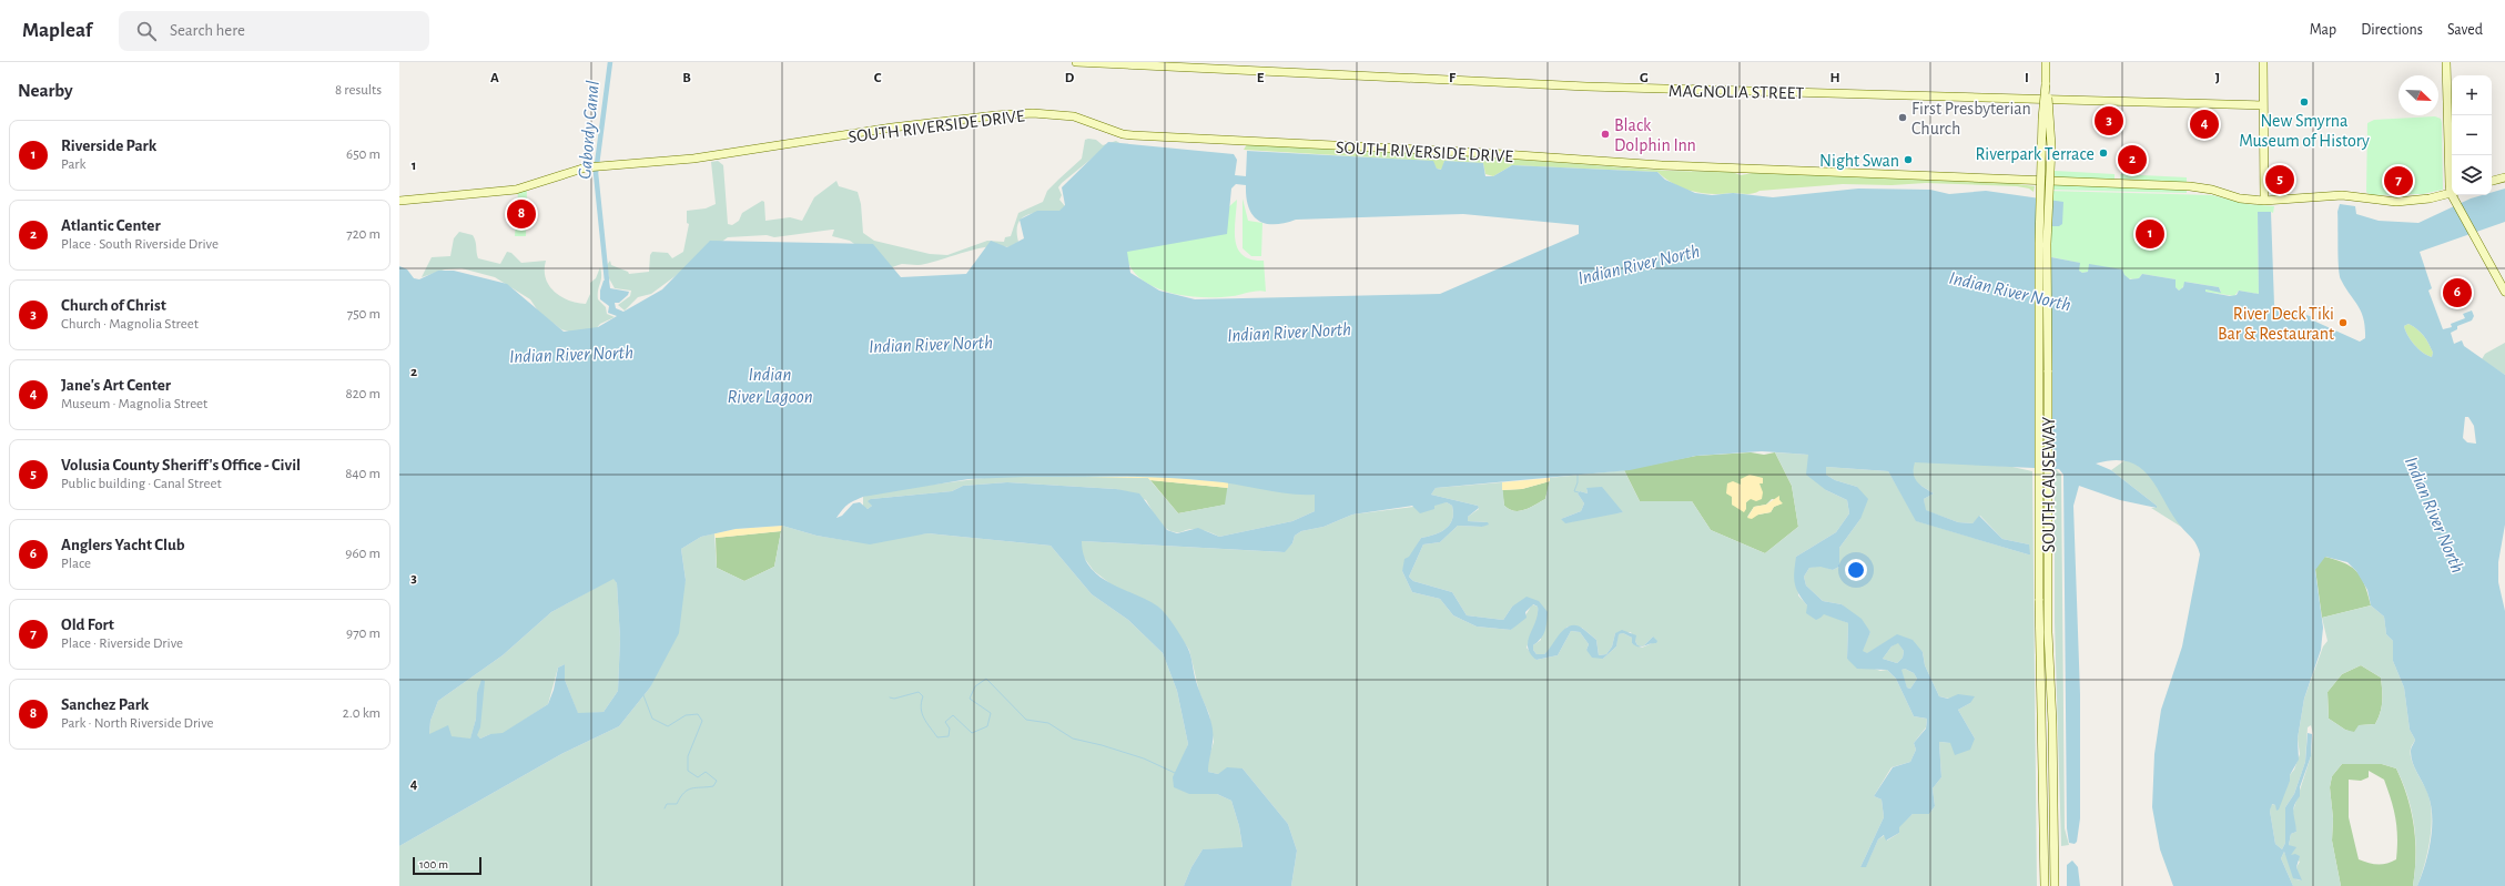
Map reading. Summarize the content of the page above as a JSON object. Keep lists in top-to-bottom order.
{
  "streets": {
    "street": ["MAGNOLIA STREET", "SOUTH RIVERSIDE DRIVE", "SOUTH CAUSEWAY"]
  },
  "water": ["Gabordy Canal", "Indian River North", "Indian River Lagoon"],
  "places": [
    "New Smyrna Museum of History",
    "First Presbyterian Church",
    "Black Dolphin Inn",
    "Riverpark Terrace",
    "Night Swan",
    "River Deck Tiki Bar & Restaurant"
  ],
  "scale_bar": "100 m",
  "north": "bottom right",
  "page": {
    "header": "Mapleaf",
    "search": "Search here",
    "nav": ["Map", "Directions", "Saved"],
    "heading": ["Nearby", "8 results"],
    "map_buttons": ["+", "−"],
    "pins": [
      "3",
      "4",
      "2",
      "5",
      "7",
      "8",
      "1",
      "6"
    ],
    "list": [
      {
        "mark": "1",
        "name": "Riverside Park",
        "note": "Park",
        "value": "650 m"
      },
      {
        "mark": "2",
        "name": "Atlantic Center",
        "note": "Place · South Riverside Drive",
        "value": "720 m"
      },
      {
        "mark": "3",
        "name": "Church of Christ",
        "note": "Church · Magnolia Street",
        "value": "750 m"
      },
      {
        "mark": "4",
        "name": "Jane's Art Center",
        "note": "Museum · Magnolia Street",
        "value": "820 m"
      },
      {
        "mark": "5",
        "name": "Volusia County Sheriff's Office - Civil",
        "note": "Public building · Canal Street",
        "value": "840 m"
      },
      {
        "mark": "6",
        "name": "Anglers Yacht Club",
        "note": "Place",
        "value": "960 m"
      },
      {
        "mark": "7",
        "name": "Old Fort",
        "note": "Place · Riverside Drive",
        "value": "970 m"
      },
      {
        "mark": "8",
        "name": "Sanchez Park",
        "note": "Park · North Riverside Drive",
        "value": "2.0 km"
      }
    ],
    "scale": "100 m"
  },
  "grid": {
    "columns": [
      "A",
      "B",
      "C",
      "D",
      "E",
      "F",
      "G",
      "H",
      "I",
      "J"
    ],
    "rows": [
      "1",
      "2",
      "3",
      "4"
    ]
  }
}
